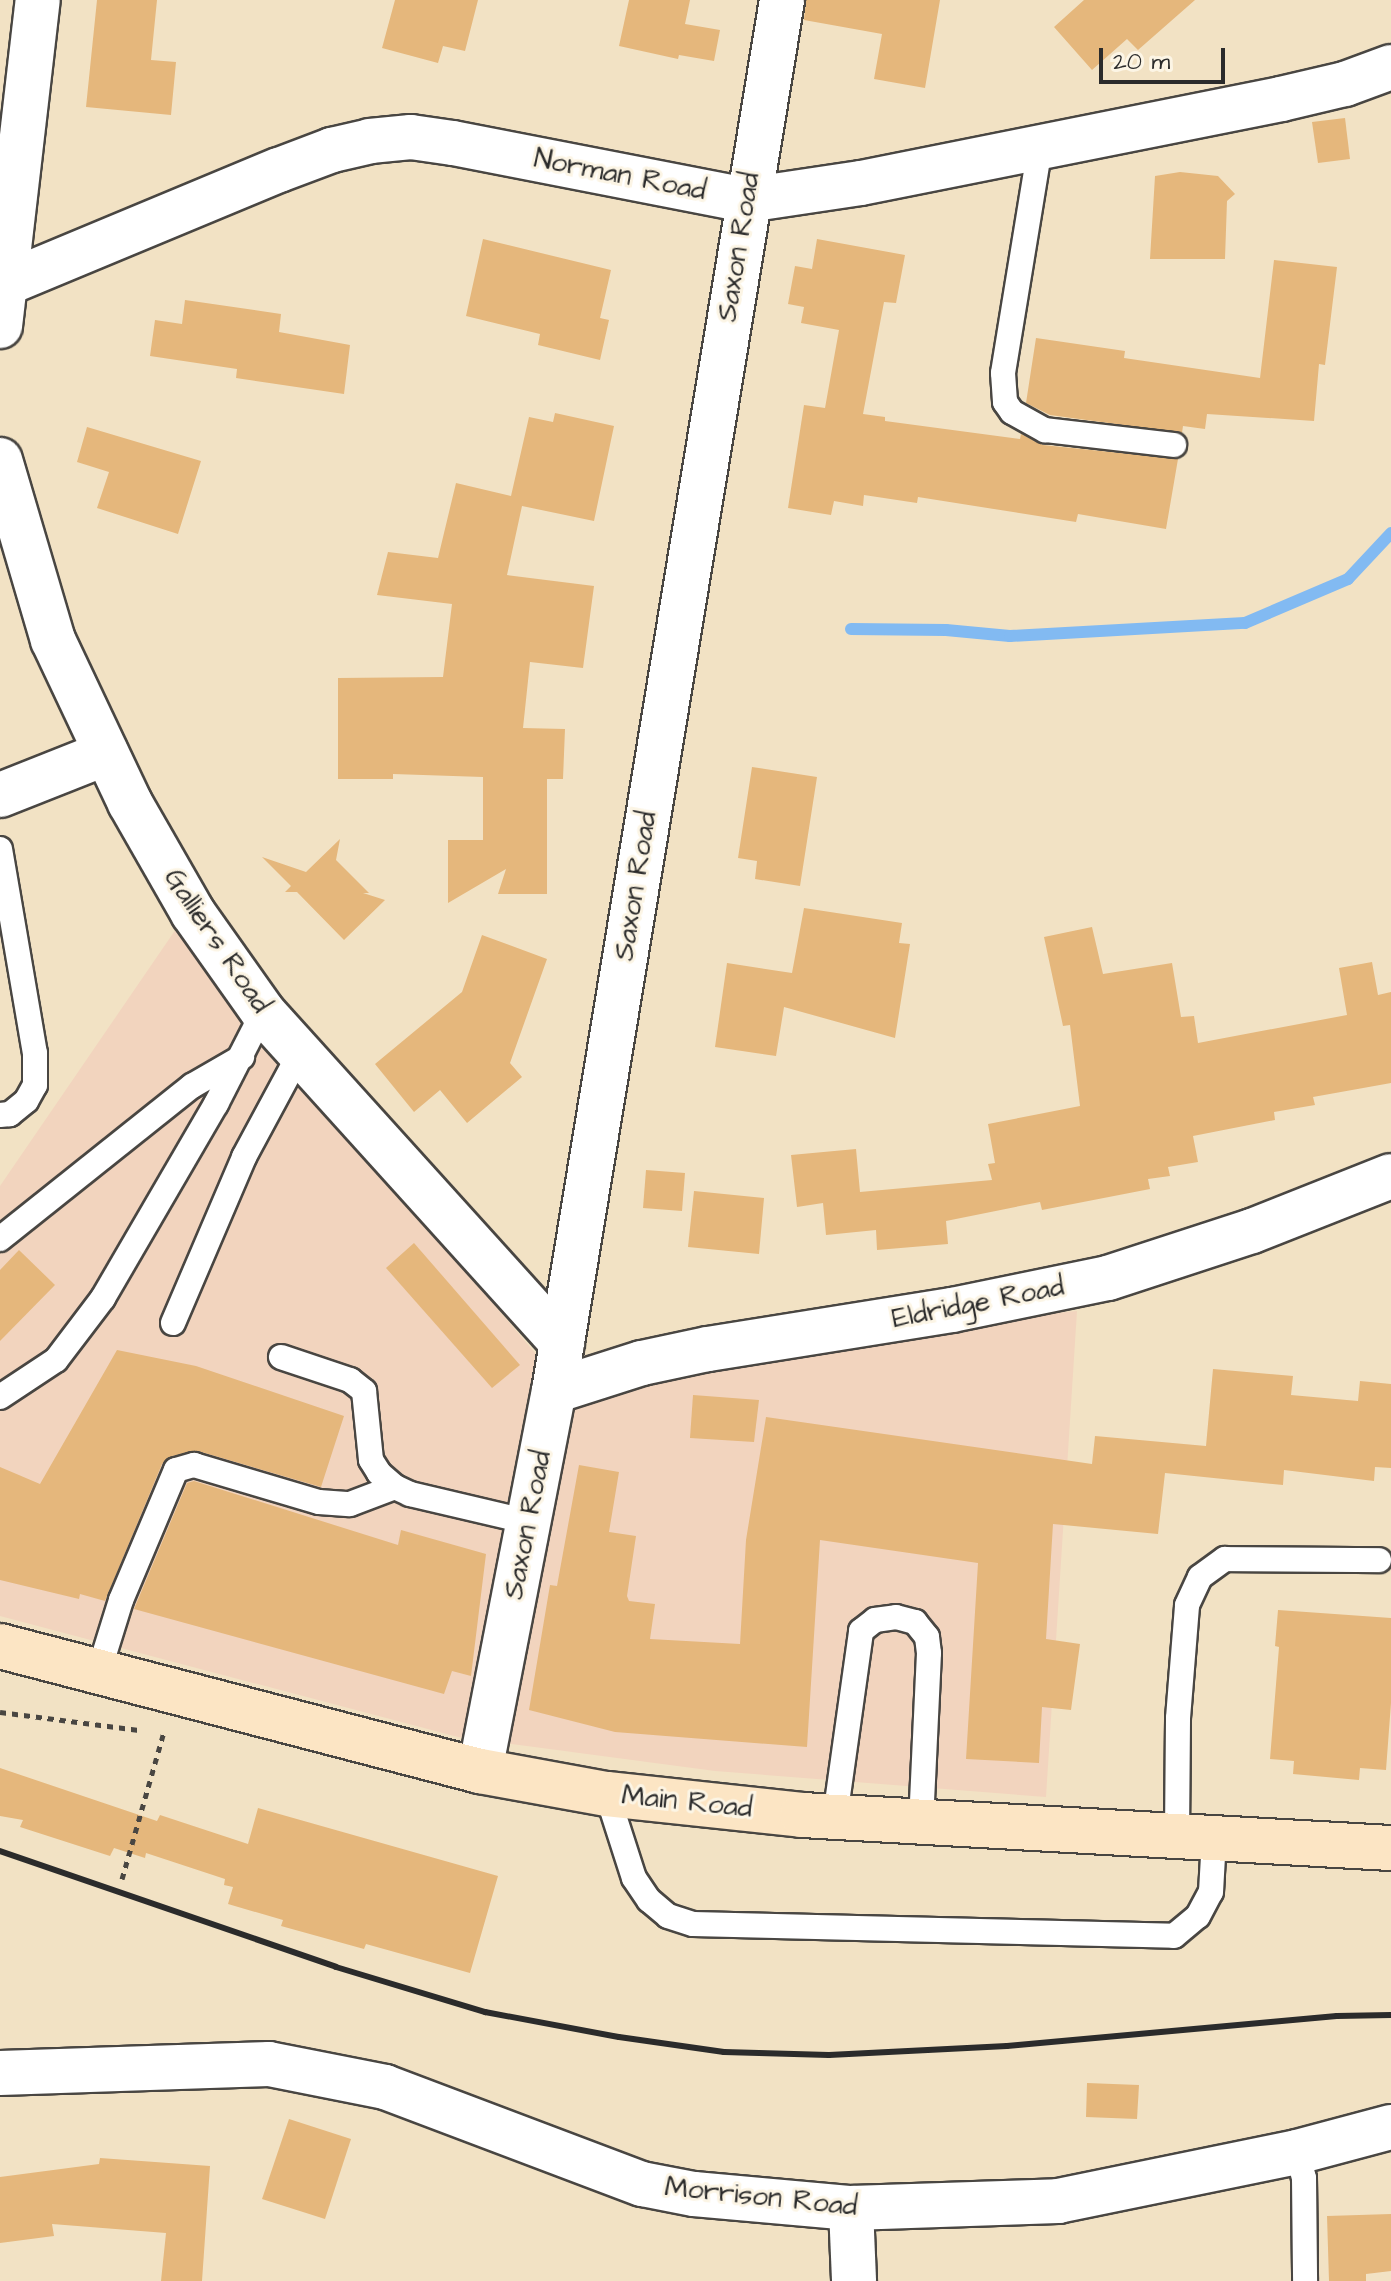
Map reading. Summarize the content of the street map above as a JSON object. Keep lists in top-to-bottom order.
{
  "streets": {
    "main road": ["Main Road"],
    "street": [
      "Norman Road",
      "Saxon Road",
      "Galliers Road",
      "Eldridge Road",
      "Morrison Road"
    ]
  },
  "crossings": [
    ["Norman Road", "Saxon Road"],
    ["Saxon Road", "Galliers Road"],
    ["Saxon Road", "Eldridge Road"],
    ["Saxon Road", "Main Road"]
  ],
  "scale_bar": "20 m"
}
